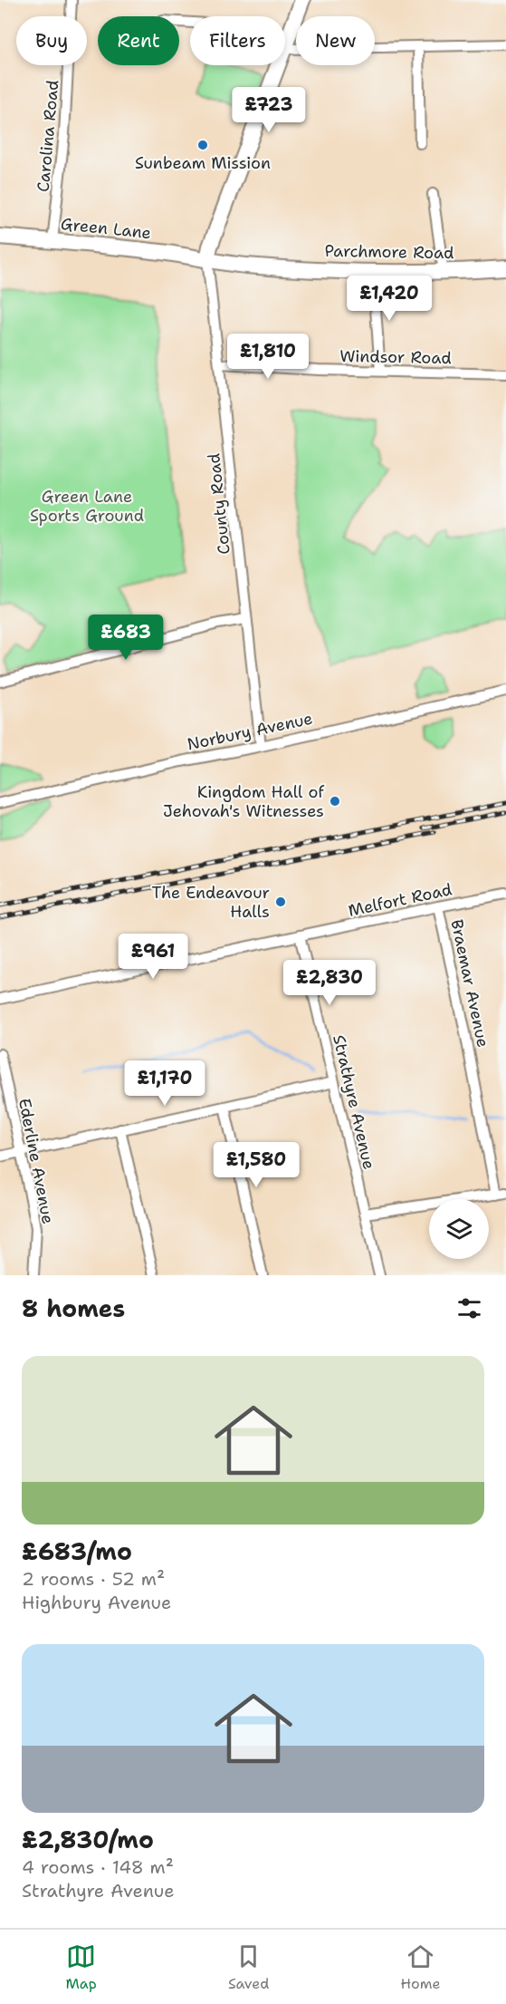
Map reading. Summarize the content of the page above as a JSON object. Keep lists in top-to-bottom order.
{
  "streets": {
    "main road": ["Green Lane", "Parchmore Road"],
    "street": [
      "Carolina Road",
      "Windsor Road",
      "County Road",
      "Norbury Avenue",
      "Melfort Road",
      "Braemar Avenue",
      "Strathyre Avenue",
      "Ederline Avenue"
    ]
  },
  "crossings": [
    ["Carolina Road", "Green Lane"],
    ["Green Lane", "Parchmore Road"],
    ["Green Lane", "County Road"],
    ["Parchmore Road", "County Road"],
    ["Windsor Road", "County Road"],
    ["County Road", "Norbury Avenue"],
    ["Melfort Road", "Braemar Avenue"],
    ["Melfort Road", "Strathyre Avenue"]
  ],
  "parks": ["Green Lane Sports Ground"],
  "places": ["Sunbeam Mission", "Kingdom Hall of Jehovah's Witnesses", "The Endeavour Halls"],
  "page": {
    "chip": [
      "Buy",
      "Rent",
      "Filters",
      "New"
    ],
    "price": [
      "£723",
      "£1,420",
      "£1,810",
      "£683",
      "£961",
      "£2,830",
      "£1,170",
      "£1,580"
    ],
    "heading": "8 homes",
    "list": [
      {
        "name": "£683/mo",
        "note": "2 rooms · 52 m² · Highbury Avenue"
      },
      {
        "name": "£2,830/mo",
        "note": "4 rooms · 148 m² · Strathyre Avenue"
      }
    ],
    "tabs": ["Map", "Saved", "Home"]
  }
}
